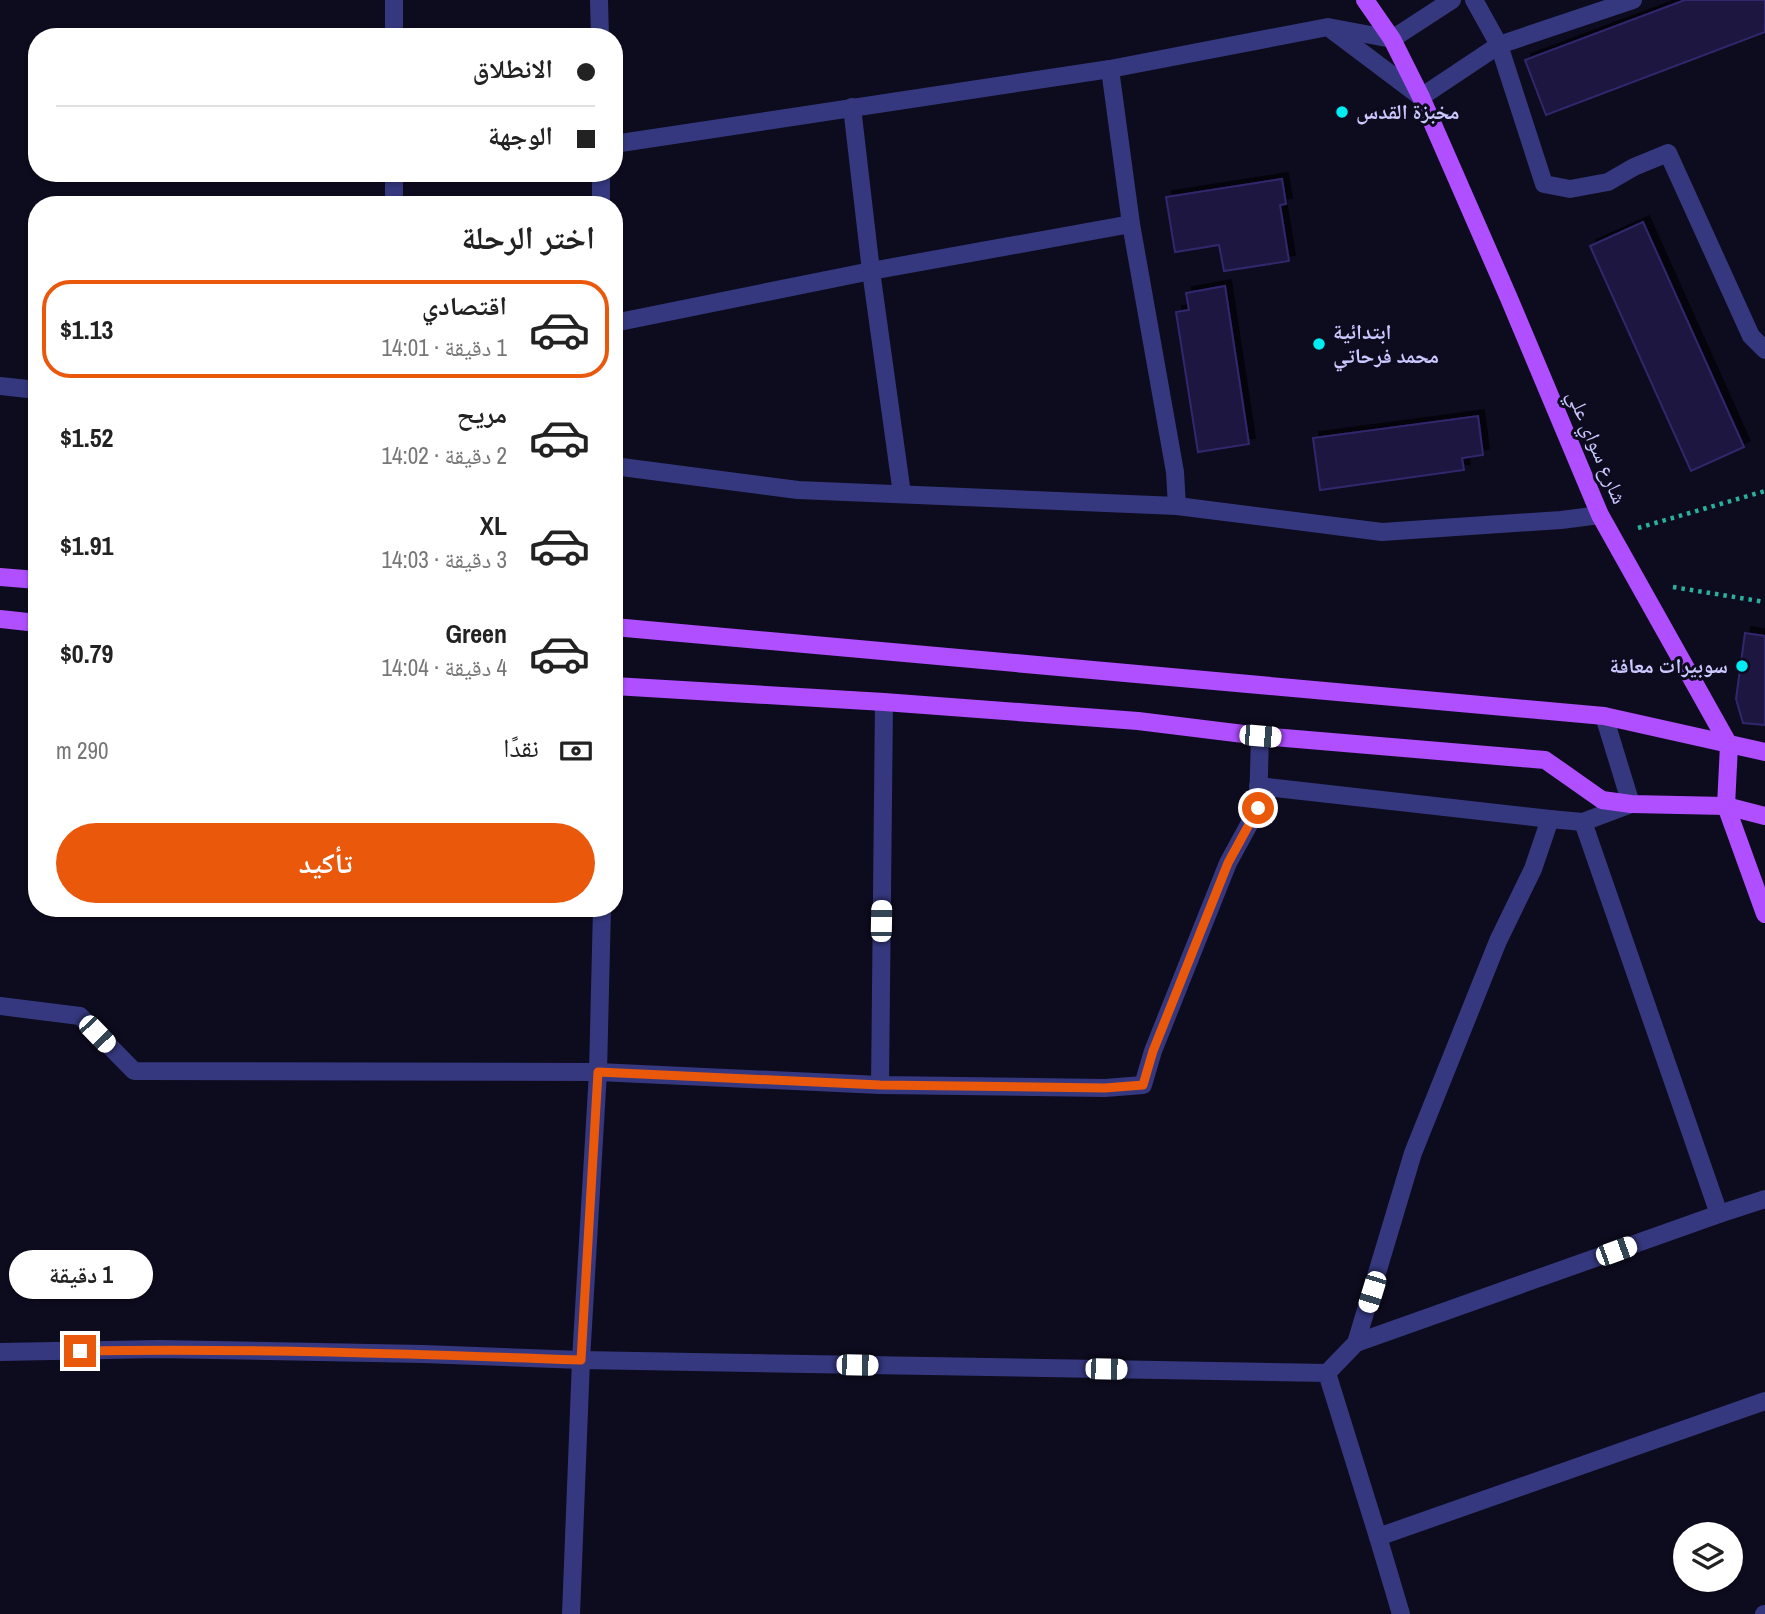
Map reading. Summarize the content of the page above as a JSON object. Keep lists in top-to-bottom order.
{
  "streets": {
    "main road": ["شارع سواي علي"]
  },
  "places": ["مخبزة القدس", "ابتدائية محمد فرحاتي", "سوبيرات معافة"],
  "page": {
    "banner": ["الانطلاق", "الوجهة"],
    "heading": "اختر الرحلة",
    "list": [
      {
        "name": "اقتصادي",
        "note": "1 دقيقة · 14:01",
        "value": "$1.13"
      },
      {
        "name": "مريح",
        "note": "2 دقيقة · 14:02",
        "value": "$1.52"
      },
      {
        "name": "XL",
        "note": "3 دقيقة · 14:03",
        "value": "$1.91"
      },
      {
        "name": "Green",
        "note": "4 دقيقة · 14:04",
        "value": "$0.79"
      }
    ],
    "pay": ["نقدًا", "290 m"],
    "buttons": "تأكيد",
    "bubble": "1 دقيقة"
  }
}
